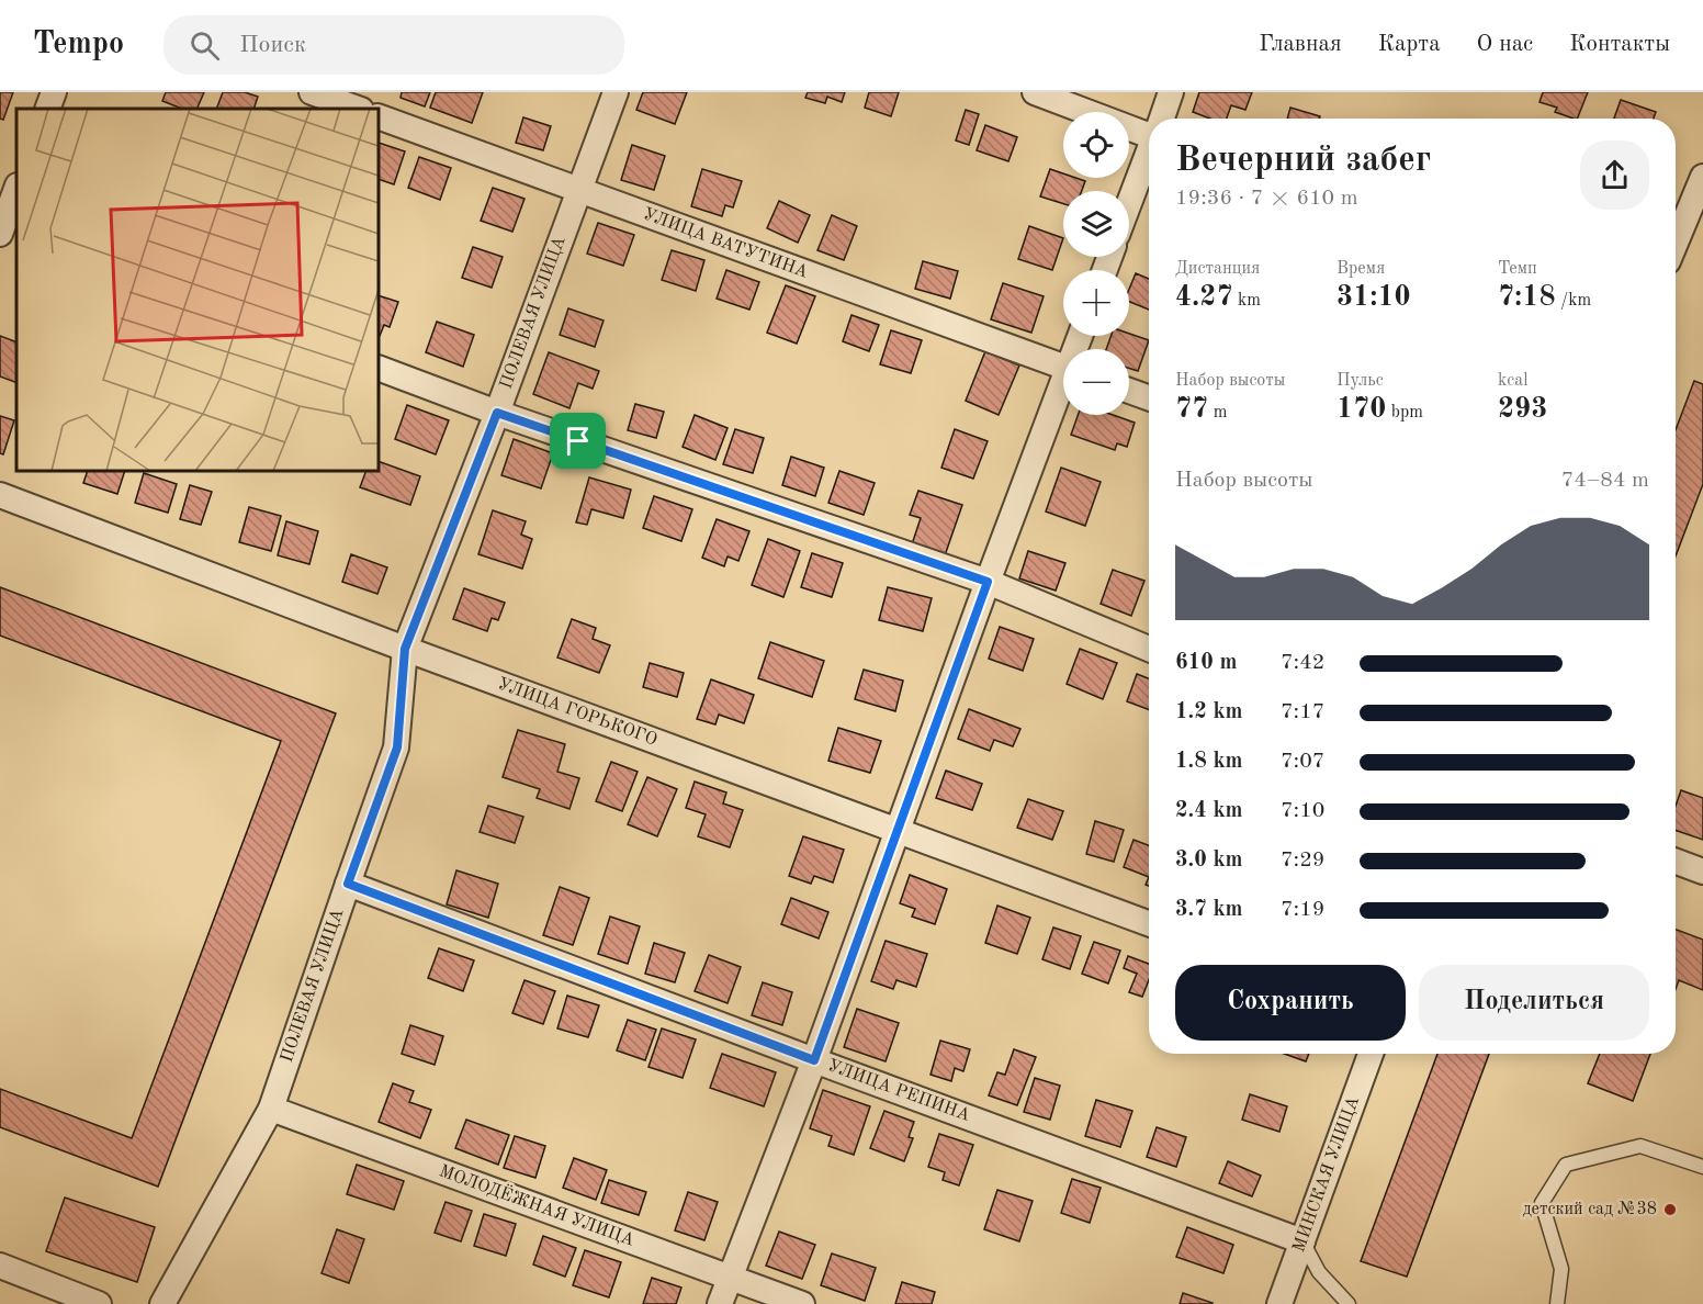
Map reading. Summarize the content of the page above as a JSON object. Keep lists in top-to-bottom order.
{
  "streets": {
    "street": [
      "УЛИЦА ВАТУТИНА",
      "ПОЛЕВАЯ УЛИЦА",
      "УЛИЦА ГОРЬКОГО",
      "УЛИЦА РЕПИНА",
      "МИНСКАЯ УЛИЦА",
      "МОЛОДЁЖНАЯ УЛИЦА"
    ]
  },
  "crossings": [
    ["УЛИЦА ВАТУТИНА", "ПОЛЕВАЯ УЛИЦА"],
    ["ПОЛЕВАЯ УЛИЦА", "УЛИЦА ГОРЬКОГО"],
    ["ПОЛЕВАЯ УЛИЦА", "УЛИЦА РЕПИНА"],
    ["ПОЛЕВАЯ УЛИЦА", "МОЛОДЁЖНАЯ УЛИЦА"],
    ["УЛИЦА РЕПИНА", "МИНСКАЯ УЛИЦА"]
  ],
  "places": ["детский сад №38"],
  "page": {
    "header": "Tempo",
    "search": "Поиск",
    "nav": [
      "Главная",
      "Карта",
      "О нас",
      "Контакты"
    ],
    "map_buttons": ["+", "−"],
    "heading": ["Вечерний забег", "19:36 · 7 × 610 m"],
    "stats": [
      ["Дистанция", "4.27 km"],
      ["Время", "31:10"],
      ["Темп", "7:18 /km"],
      ["Набор высоты", "77 m"],
      ["Пульс", "170 bpm"],
      ["kcal", "293"]
    ],
    "chart": ["Набор высоты", "74–84 m"],
    "list": [
      {
        "name": "610 m",
        "note": "7:42"
      },
      {
        "name": "1.2 km",
        "note": "7:17"
      },
      {
        "name": "1.8 km",
        "note": "7:07"
      },
      {
        "name": "2.4 km",
        "note": "7:10"
      },
      {
        "name": "3.0 km",
        "note": "7:29"
      },
      {
        "name": "3.7 km",
        "note": "7:19"
      }
    ],
    "buttons": ["Сохранить", "Поделиться"]
  }
}
